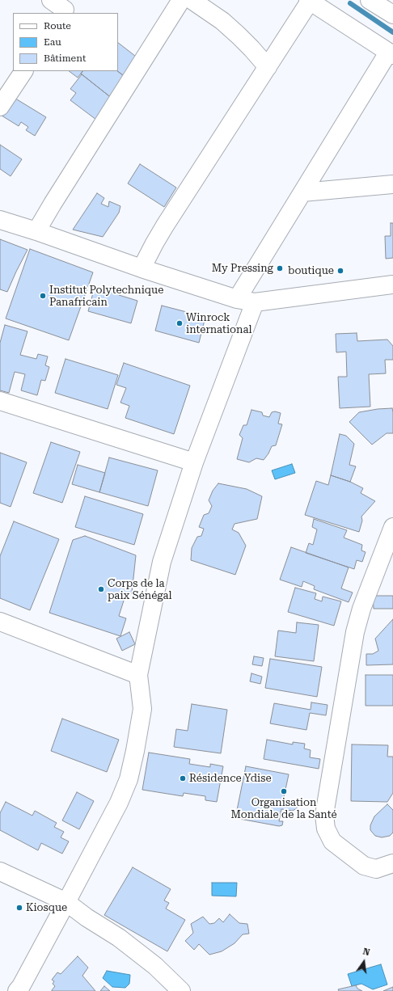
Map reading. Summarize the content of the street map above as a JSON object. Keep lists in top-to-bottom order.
{
  "places": [
    "My Pressing",
    "boutique",
    "Institut Polytechnique Panafricain",
    "Winrock international",
    "Corps de la paix Sénégal",
    "Résidence Ydise",
    "Organisation Mondiale de la Santé",
    "Kiosque"
  ],
  "legend": ["Route", "Eau", "Bâtiment"],
  "north": "top"
}
